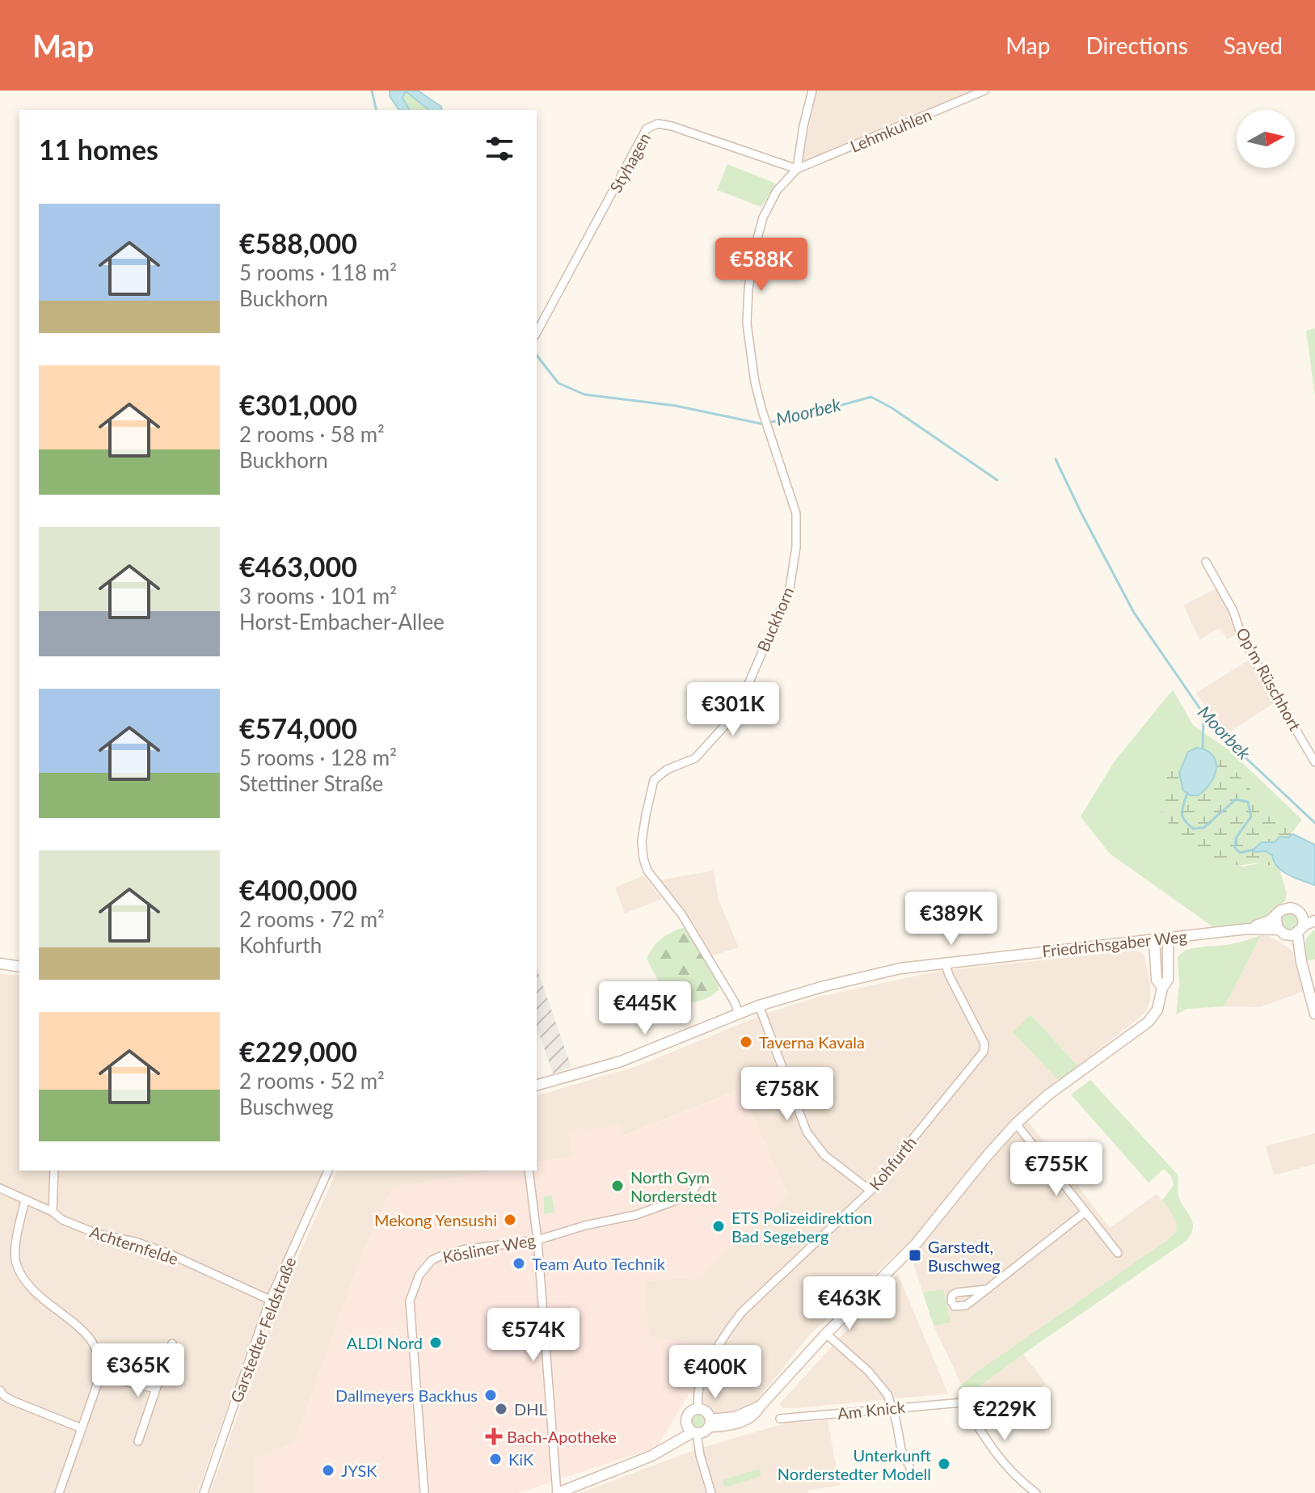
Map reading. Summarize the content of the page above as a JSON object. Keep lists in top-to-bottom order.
{
  "streets": {
    "street": [
      "Lehmkuhlen",
      "Styhagen",
      "Buckhorn",
      "Op'm Rüschhort",
      "Friedrichsgaber Weg",
      "Kohfurth",
      "Achternfelde",
      "Kösliner Weg",
      "Garstedter Feldstraße",
      "Am Knick"
    ]
  },
  "crossings": [
    ["Lehmkuhlen", "Styhagen"],
    ["Lehmkuhlen", "Buckhorn"],
    ["Styhagen", "Buckhorn"],
    ["Buckhorn", "Friedrichsgaber Weg"],
    ["Friedrichsgaber Weg", "Kohfurth"],
    ["Achternfelde", "Garstedter Feldstraße"]
  ],
  "water": ["Moorbek"],
  "places": {
    "other": [
      "Taverna Kavala",
      "North Gym Norderstedt",
      "Mekong Yensushi",
      "ETS Polizeidirektion Bad Segeberg",
      "Team Auto Technik",
      "ALDI Nord",
      "Dallmeyers Backhus",
      "DHL",
      "KiK",
      "Unterkunft Norderstedter Modell",
      "JYSK"
    ],
    "transit": ["Garstedt, Buschweg"],
    "health": ["Bach-Apotheke"]
  },
  "north": "right",
  "page": {
    "header": "Map",
    "nav": ["Map", "Directions", "Saved"],
    "heading": "11 homes",
    "list": [
      {
        "name": "€588,000",
        "note": "5 rooms · 118 m² · Buckhorn"
      },
      {
        "name": "€301,000",
        "note": "2 rooms · 58 m² · Buckhorn"
      },
      {
        "name": "€463,000",
        "note": "3 rooms · 101 m² · Horst-Embacher-Allee"
      },
      {
        "name": "€574,000",
        "note": "5 rooms · 128 m² · Stettiner Straße"
      },
      {
        "name": "€400,000",
        "note": "2 rooms · 72 m² · Kohfurth"
      },
      {
        "name": "€229,000",
        "note": "2 rooms · 52 m² · Buschweg"
      }
    ],
    "price": [
      "€588K",
      "€301K",
      "€389K",
      "€445K",
      "€758K",
      "€755K",
      "€463K",
      "€574K",
      "€365K",
      "€400K",
      "€229K"
    ]
  }
}
